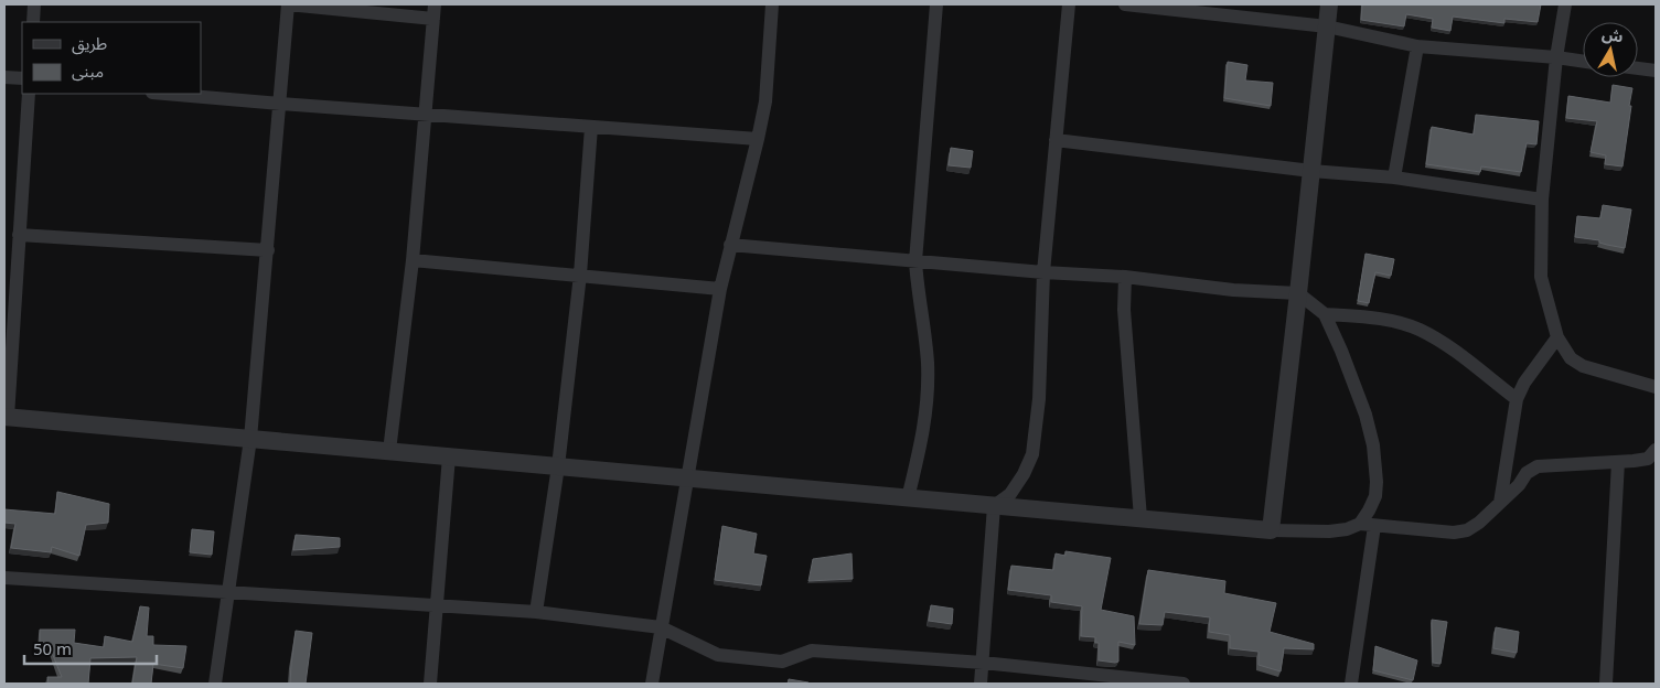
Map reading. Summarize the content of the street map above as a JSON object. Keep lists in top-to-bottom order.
{
  "legend": ["طريق", "مبنى"],
  "scale_bar": "50 m",
  "north": "top"
}
